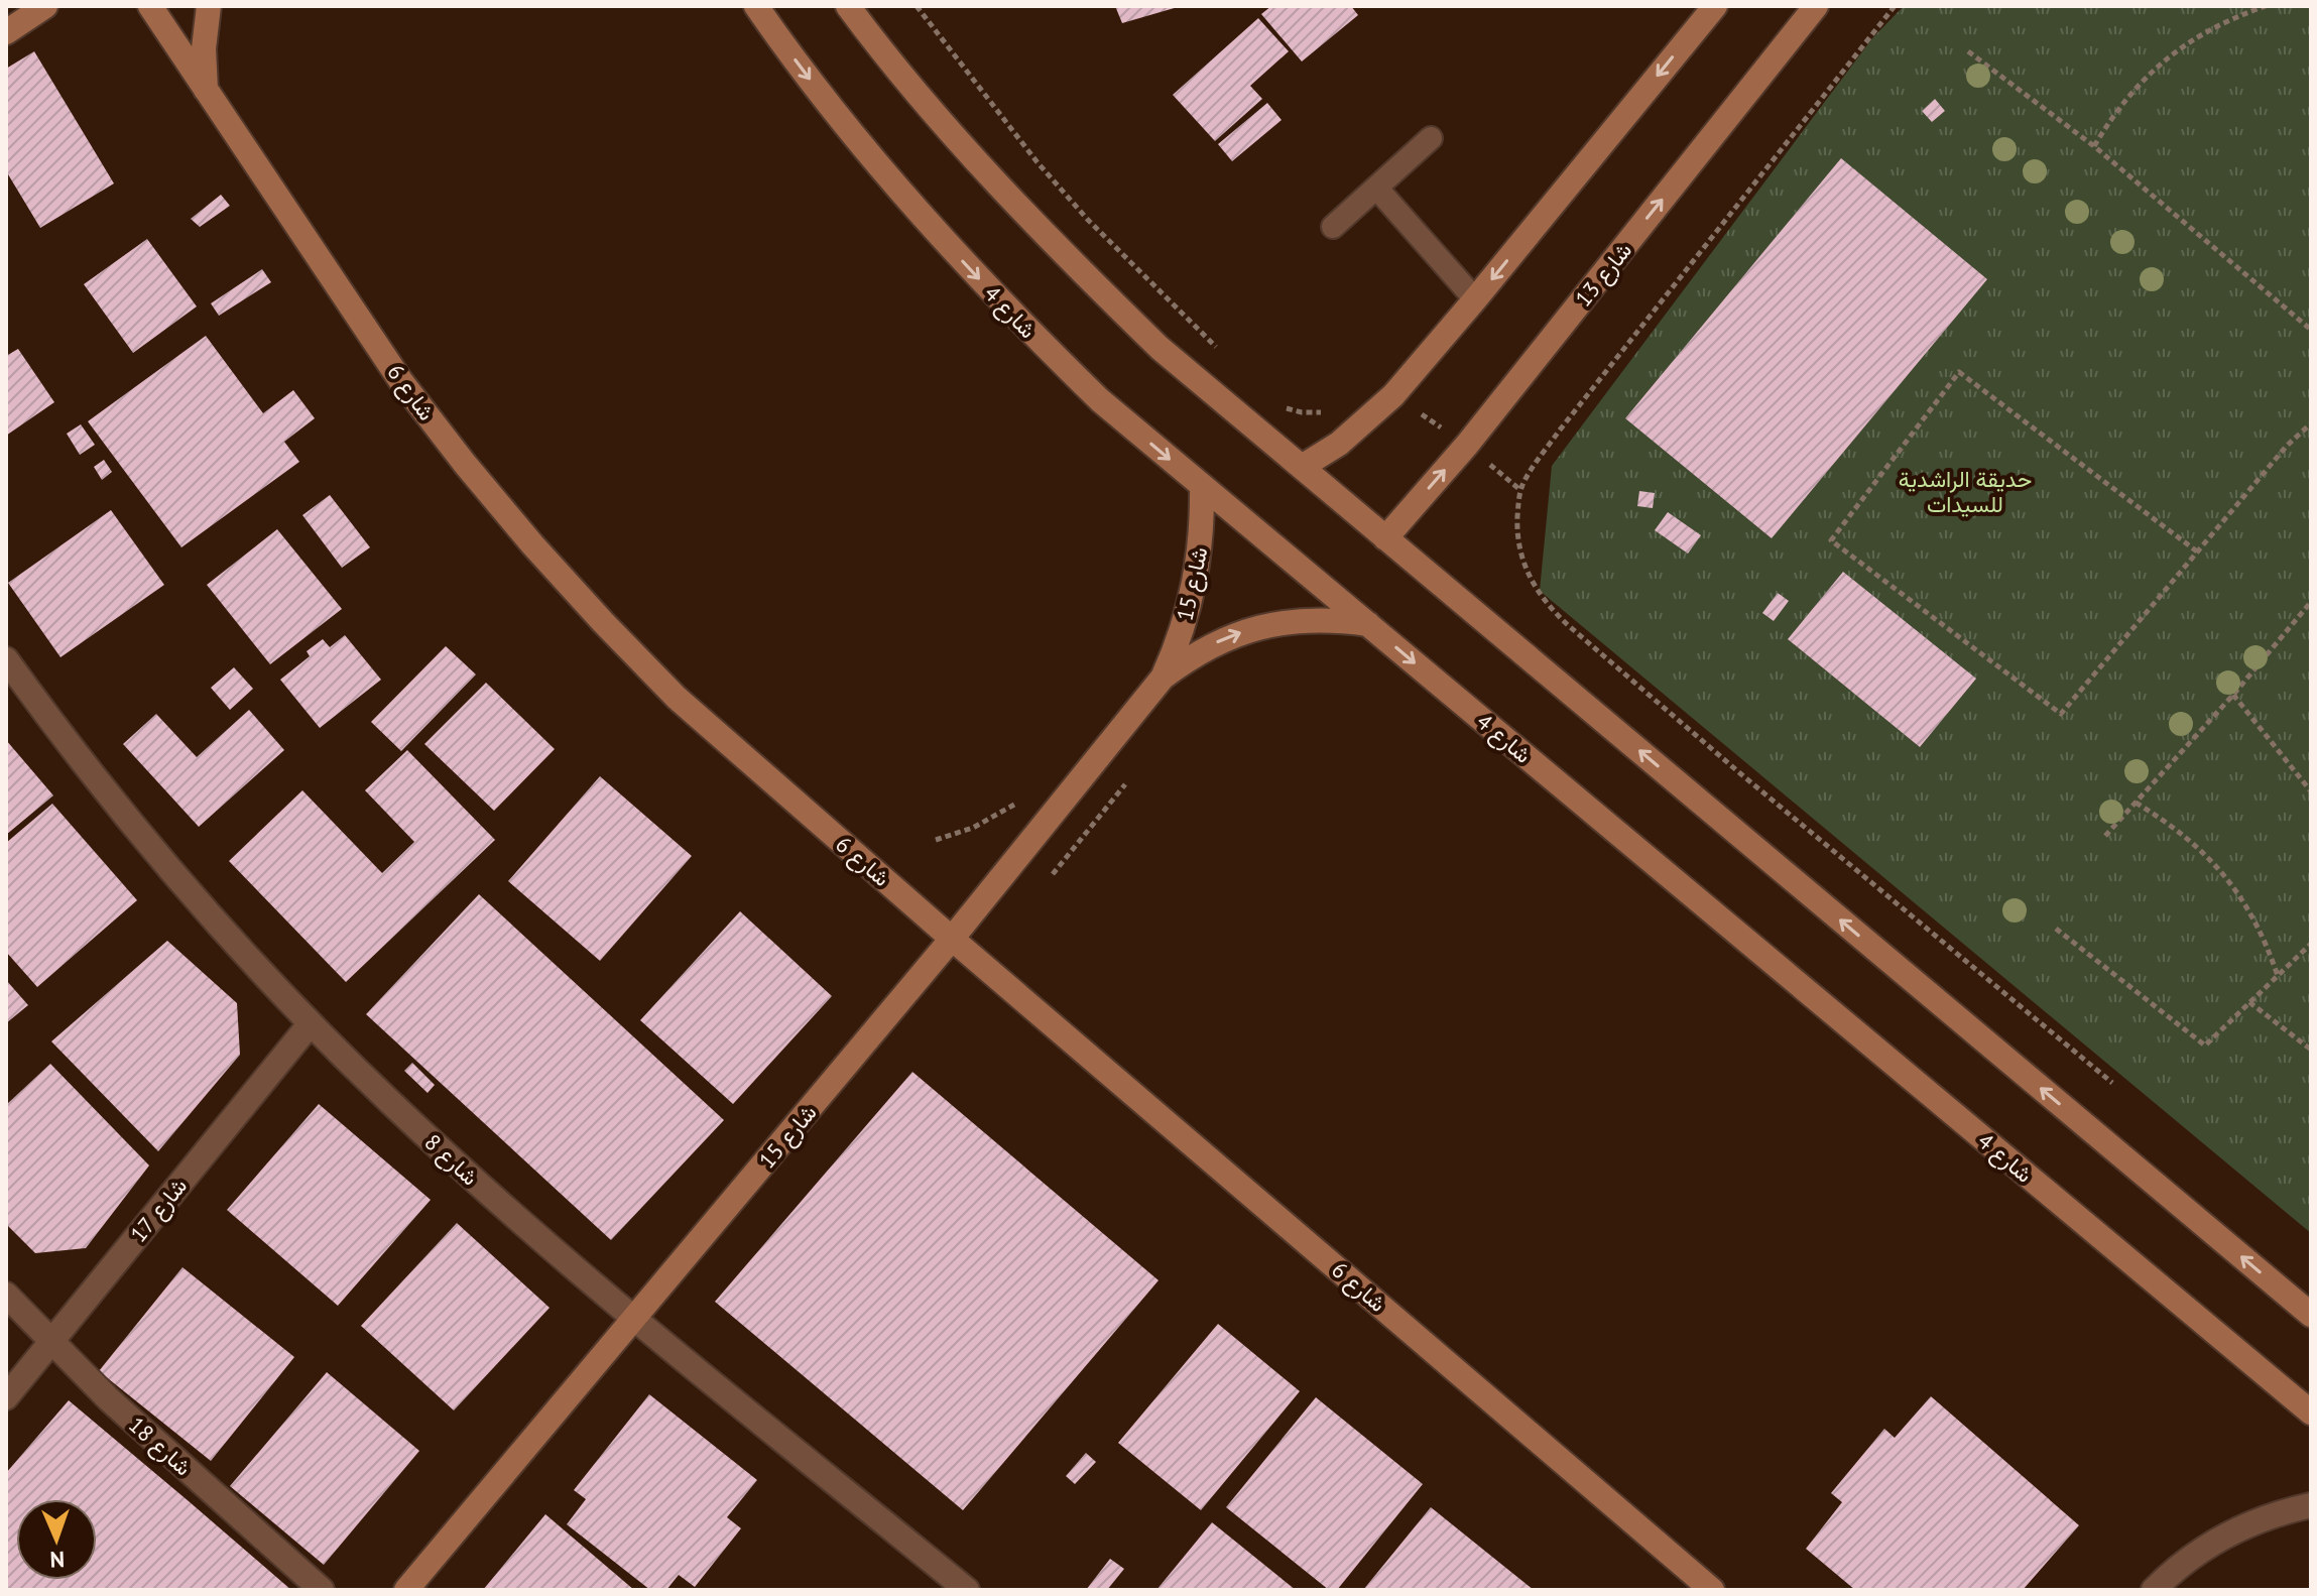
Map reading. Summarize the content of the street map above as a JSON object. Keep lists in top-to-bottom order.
{
  "streets": {
    "street": [
      "شارع 13",
      "شارع 4",
      "شارع 6",
      "شارع 15",
      "شارع 8",
      "شارع 17",
      "شارع 18"
    ]
  },
  "crossings": [
    ["شارع 4", "شارع 15"],
    ["شارع 6", "شارع 15"],
    ["شارع 15", "شارع 8"],
    ["شارع 8", "شارع 17"],
    ["شارع 17", "شارع 18"]
  ],
  "parks": ["حديقة الراشدية للسيدات"],
  "north": "bottom"
}
